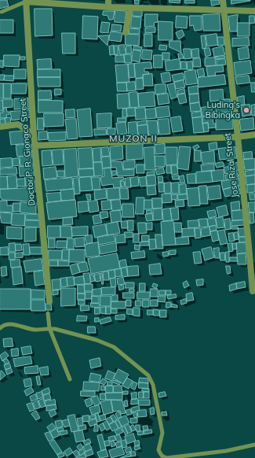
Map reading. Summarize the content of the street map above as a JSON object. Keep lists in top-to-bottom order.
{
  "streets": {
    "street": ["Doctor P. R. Giongco Street", "Jose Rizal Street"]
  },
  "districts": ["MUZON II"],
  "places": ["Luding's Bibingka"]
}
